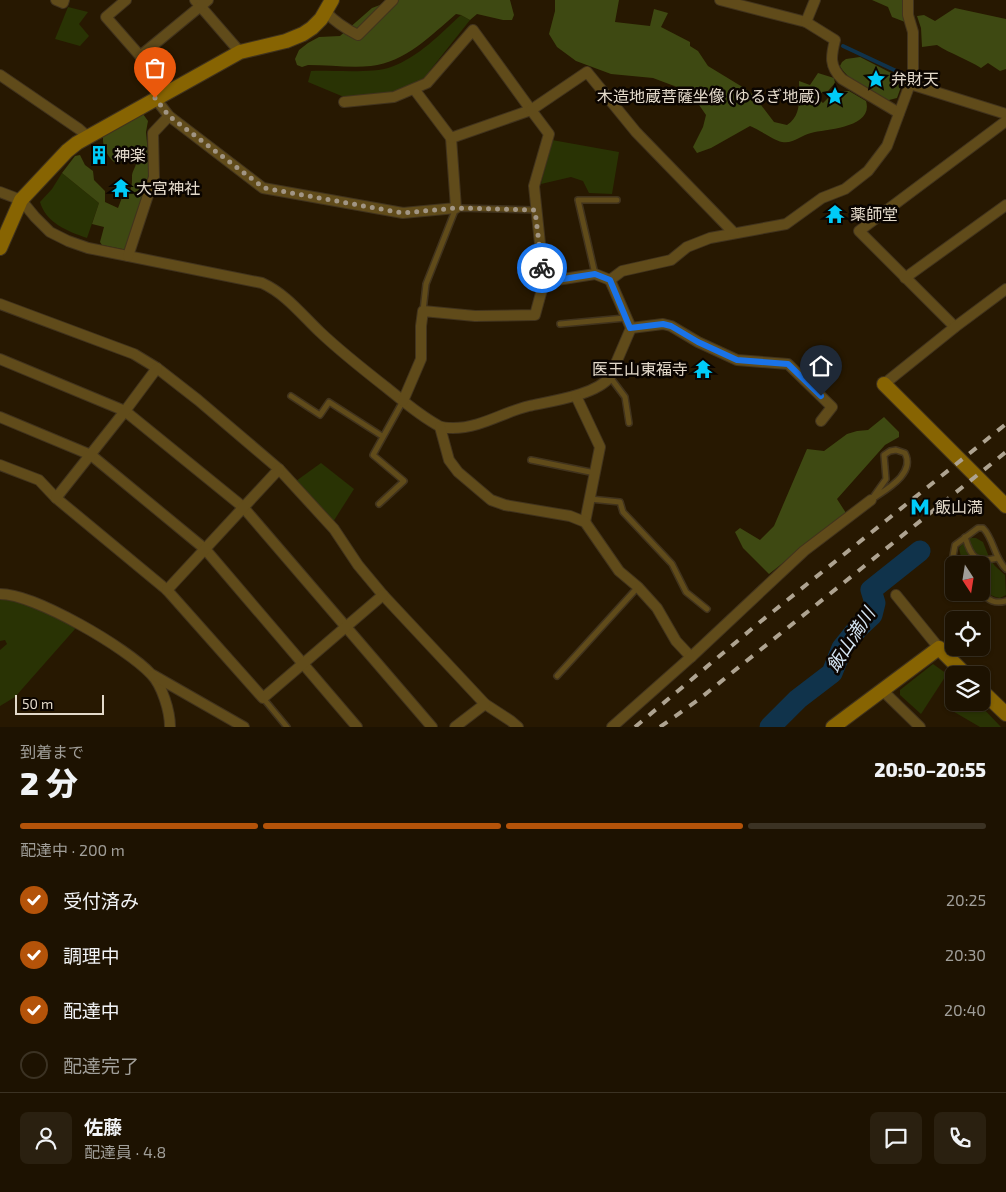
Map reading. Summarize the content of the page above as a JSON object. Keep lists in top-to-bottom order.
{
  "water": ["飯山満川"],
  "places": {
    "place": ["弁財天", "木造地蔵菩薩坐像 (ゆるぎ地蔵)"],
    "building": ["神楽"],
    "temple": ["大宮神社", "薬師堂", "医王山東福寺"],
    "metro station": ["飯山満"]
  },
  "scale_bar": "50 m",
  "north": "bottom",
  "page": {
    "scale": "50 m",
    "heading": ["2 分", "到着まで", "20:50–20:55"],
    "panel": ["佐藤", "配達員 · 4.8"],
    "bar": "配達中 · 200 m",
    "list": [
      ["受付済み", "20:25"],
      ["調理中", "20:30"],
      ["配達中", "20:40"],
      "配達完了"
    ]
  }
}
